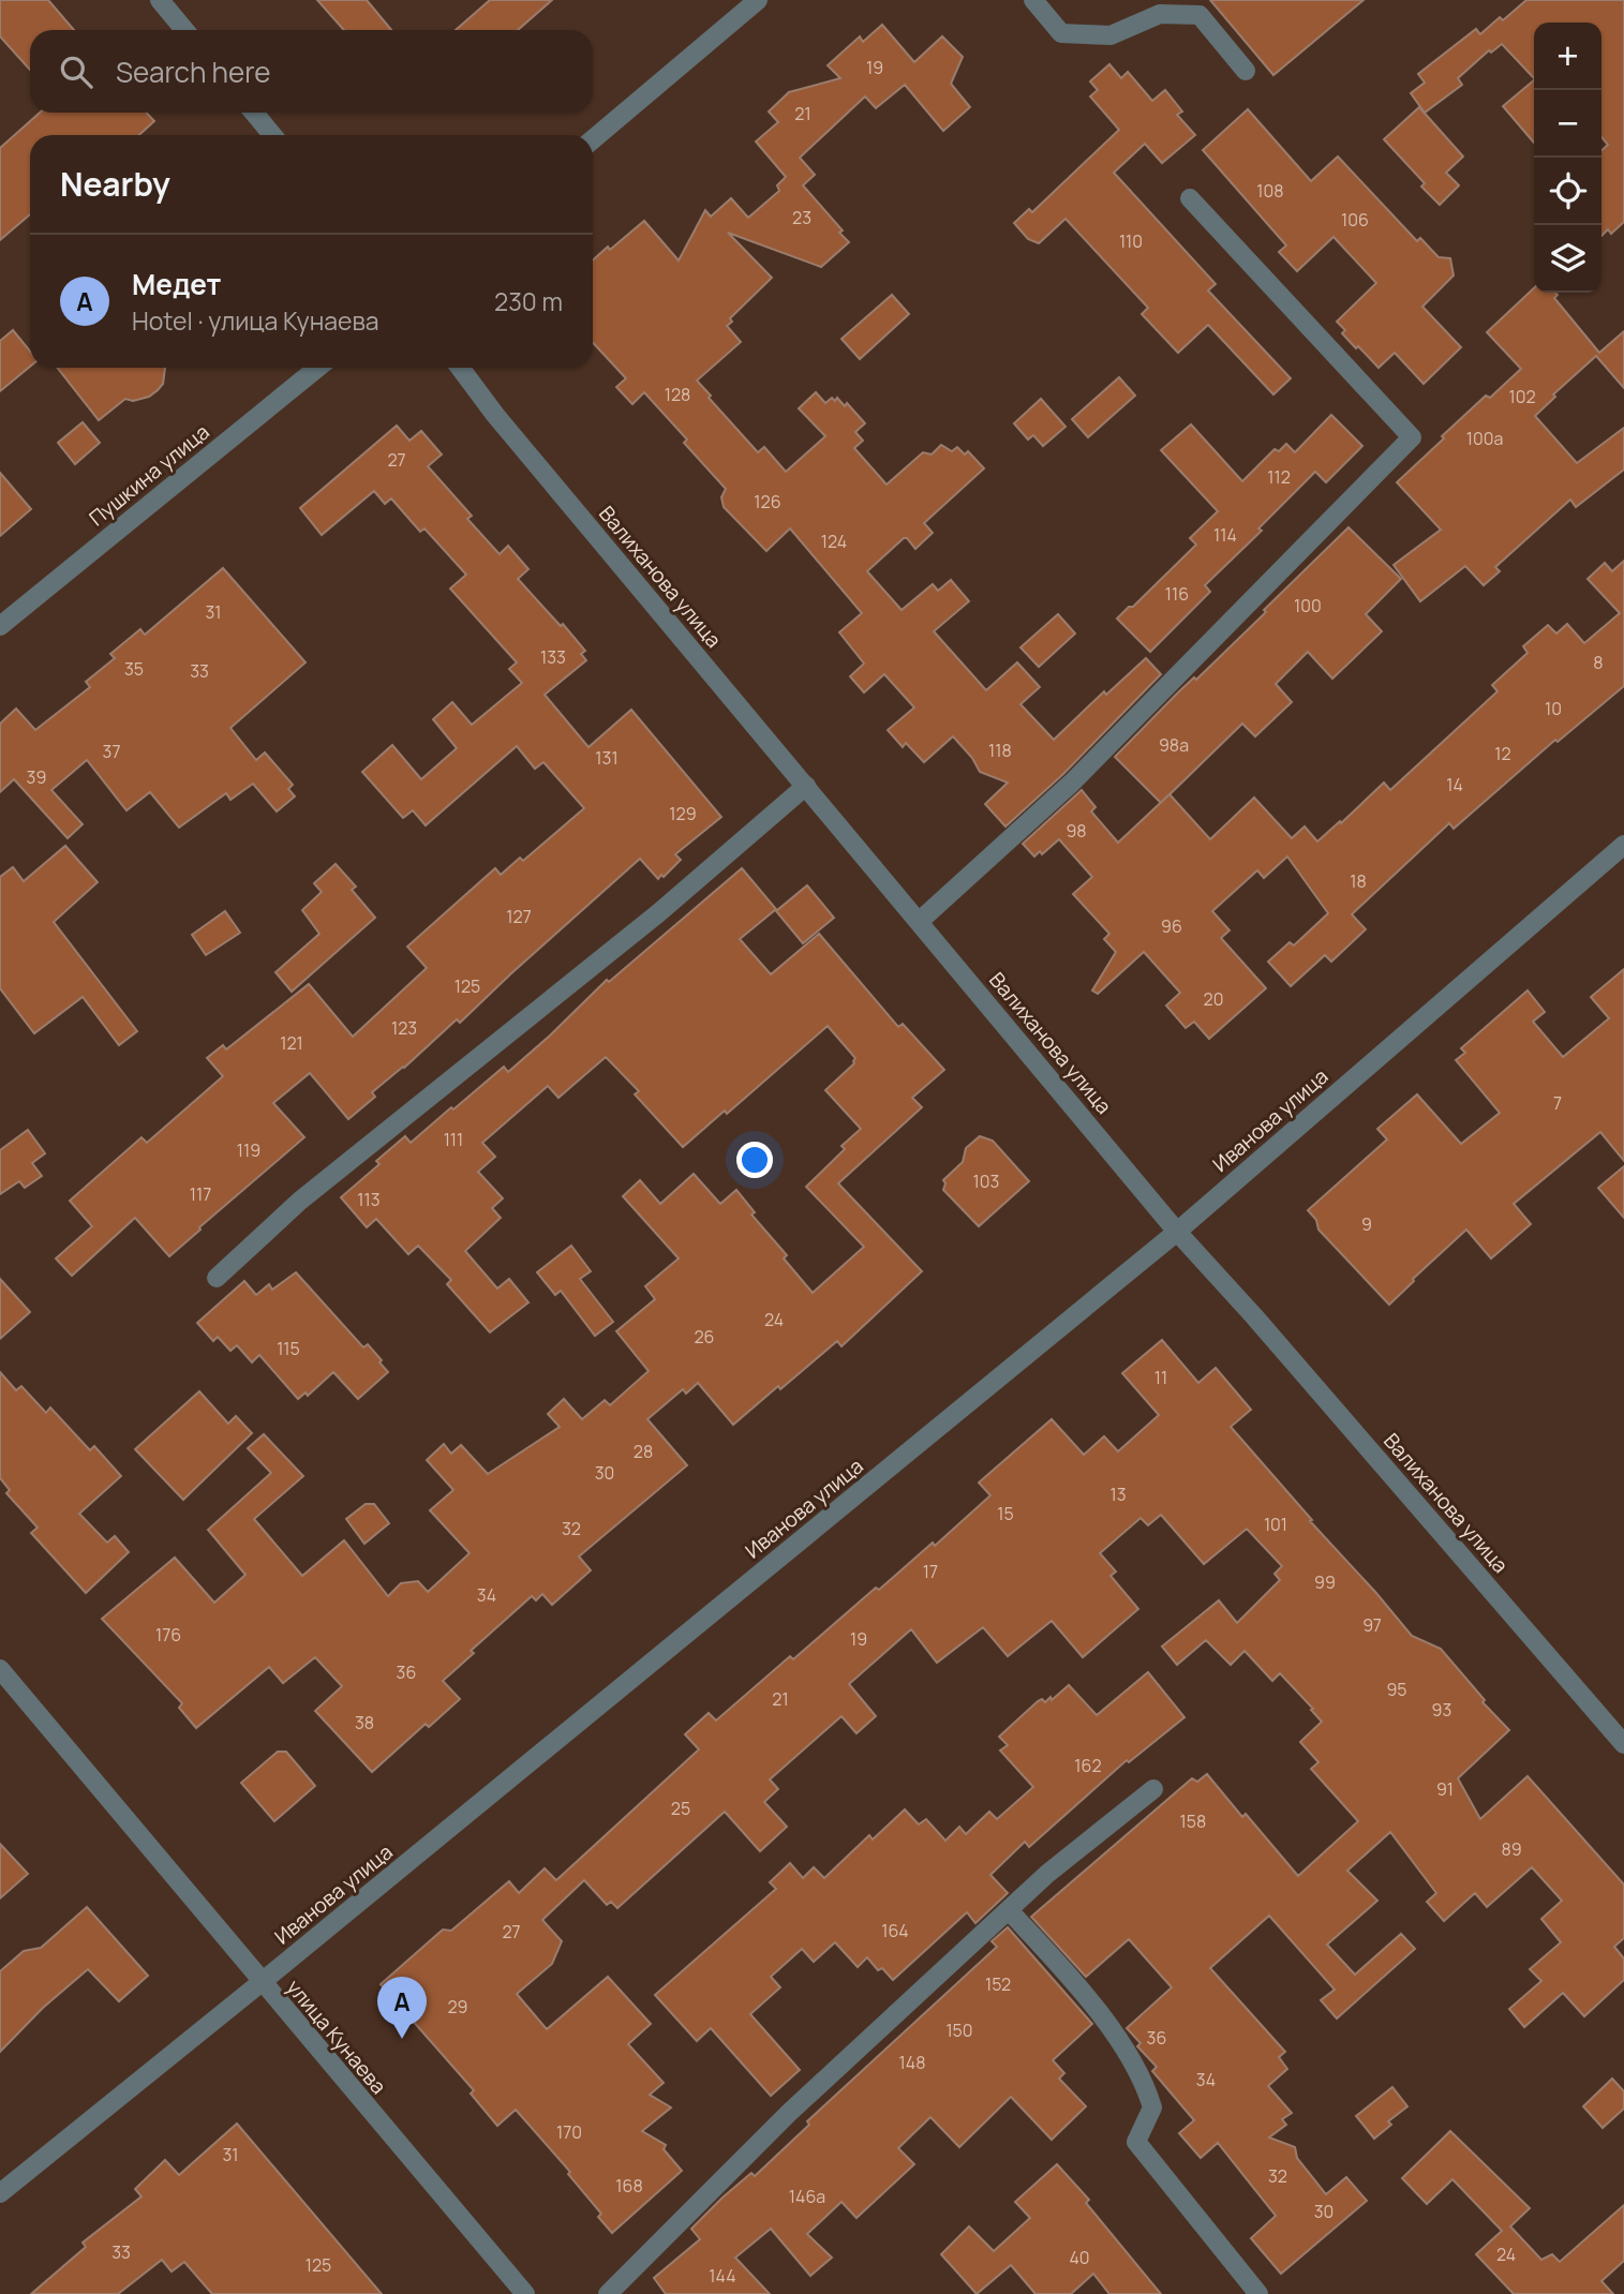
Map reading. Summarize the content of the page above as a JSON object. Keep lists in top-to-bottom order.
{
  "streets": {
    "street": [
      "Пушкина улица",
      "Валиханова улица",
      "Иванова улица",
      "улица Кунаева"
    ]
  },
  "crossings": [
    ["Валиханова улица", "Иванова улица"],
    ["Иванова улица", "улица Кунаева"]
  ],
  "house_numbers": [
    "19",
    "21",
    "108",
    "23",
    "106",
    "110",
    "128",
    "102",
    "100а",
    "27",
    "112",
    "126",
    "114",
    "124",
    "116",
    "100",
    "31",
    "133",
    "8",
    "35",
    "33",
    "10",
    "98а",
    "118",
    "37",
    "12",
    "131",
    "39",
    "14",
    "129",
    "98",
    "18",
    "127",
    "96",
    "125",
    "20",
    "123",
    "121",
    "7",
    "111",
    "119",
    "103",
    "117",
    "113",
    "9",
    "24",
    "26",
    "115",
    "11",
    "28",
    "30",
    "13",
    "15",
    "101",
    "32",
    "17",
    "99",
    "34",
    "97",
    "176",
    "19",
    "36",
    "95",
    "21",
    "93",
    "38",
    "162",
    "91",
    "25",
    "158",
    "89",
    "164",
    "27",
    "152",
    "29",
    "150",
    "36",
    "148",
    "34",
    "170",
    "31",
    "32",
    "168",
    "146а",
    "30",
    "33",
    "24",
    "40",
    "125",
    "144"
  ],
  "page": {
    "map_buttons": ["+", "−"],
    "search": "Search here",
    "heading": "Nearby",
    "list": [
      {
        "mark": "A",
        "name": "Медет",
        "note": "Hotel · улица Кунаева",
        "value": "230 m"
      }
    ],
    "pins": "A"
  }
}
